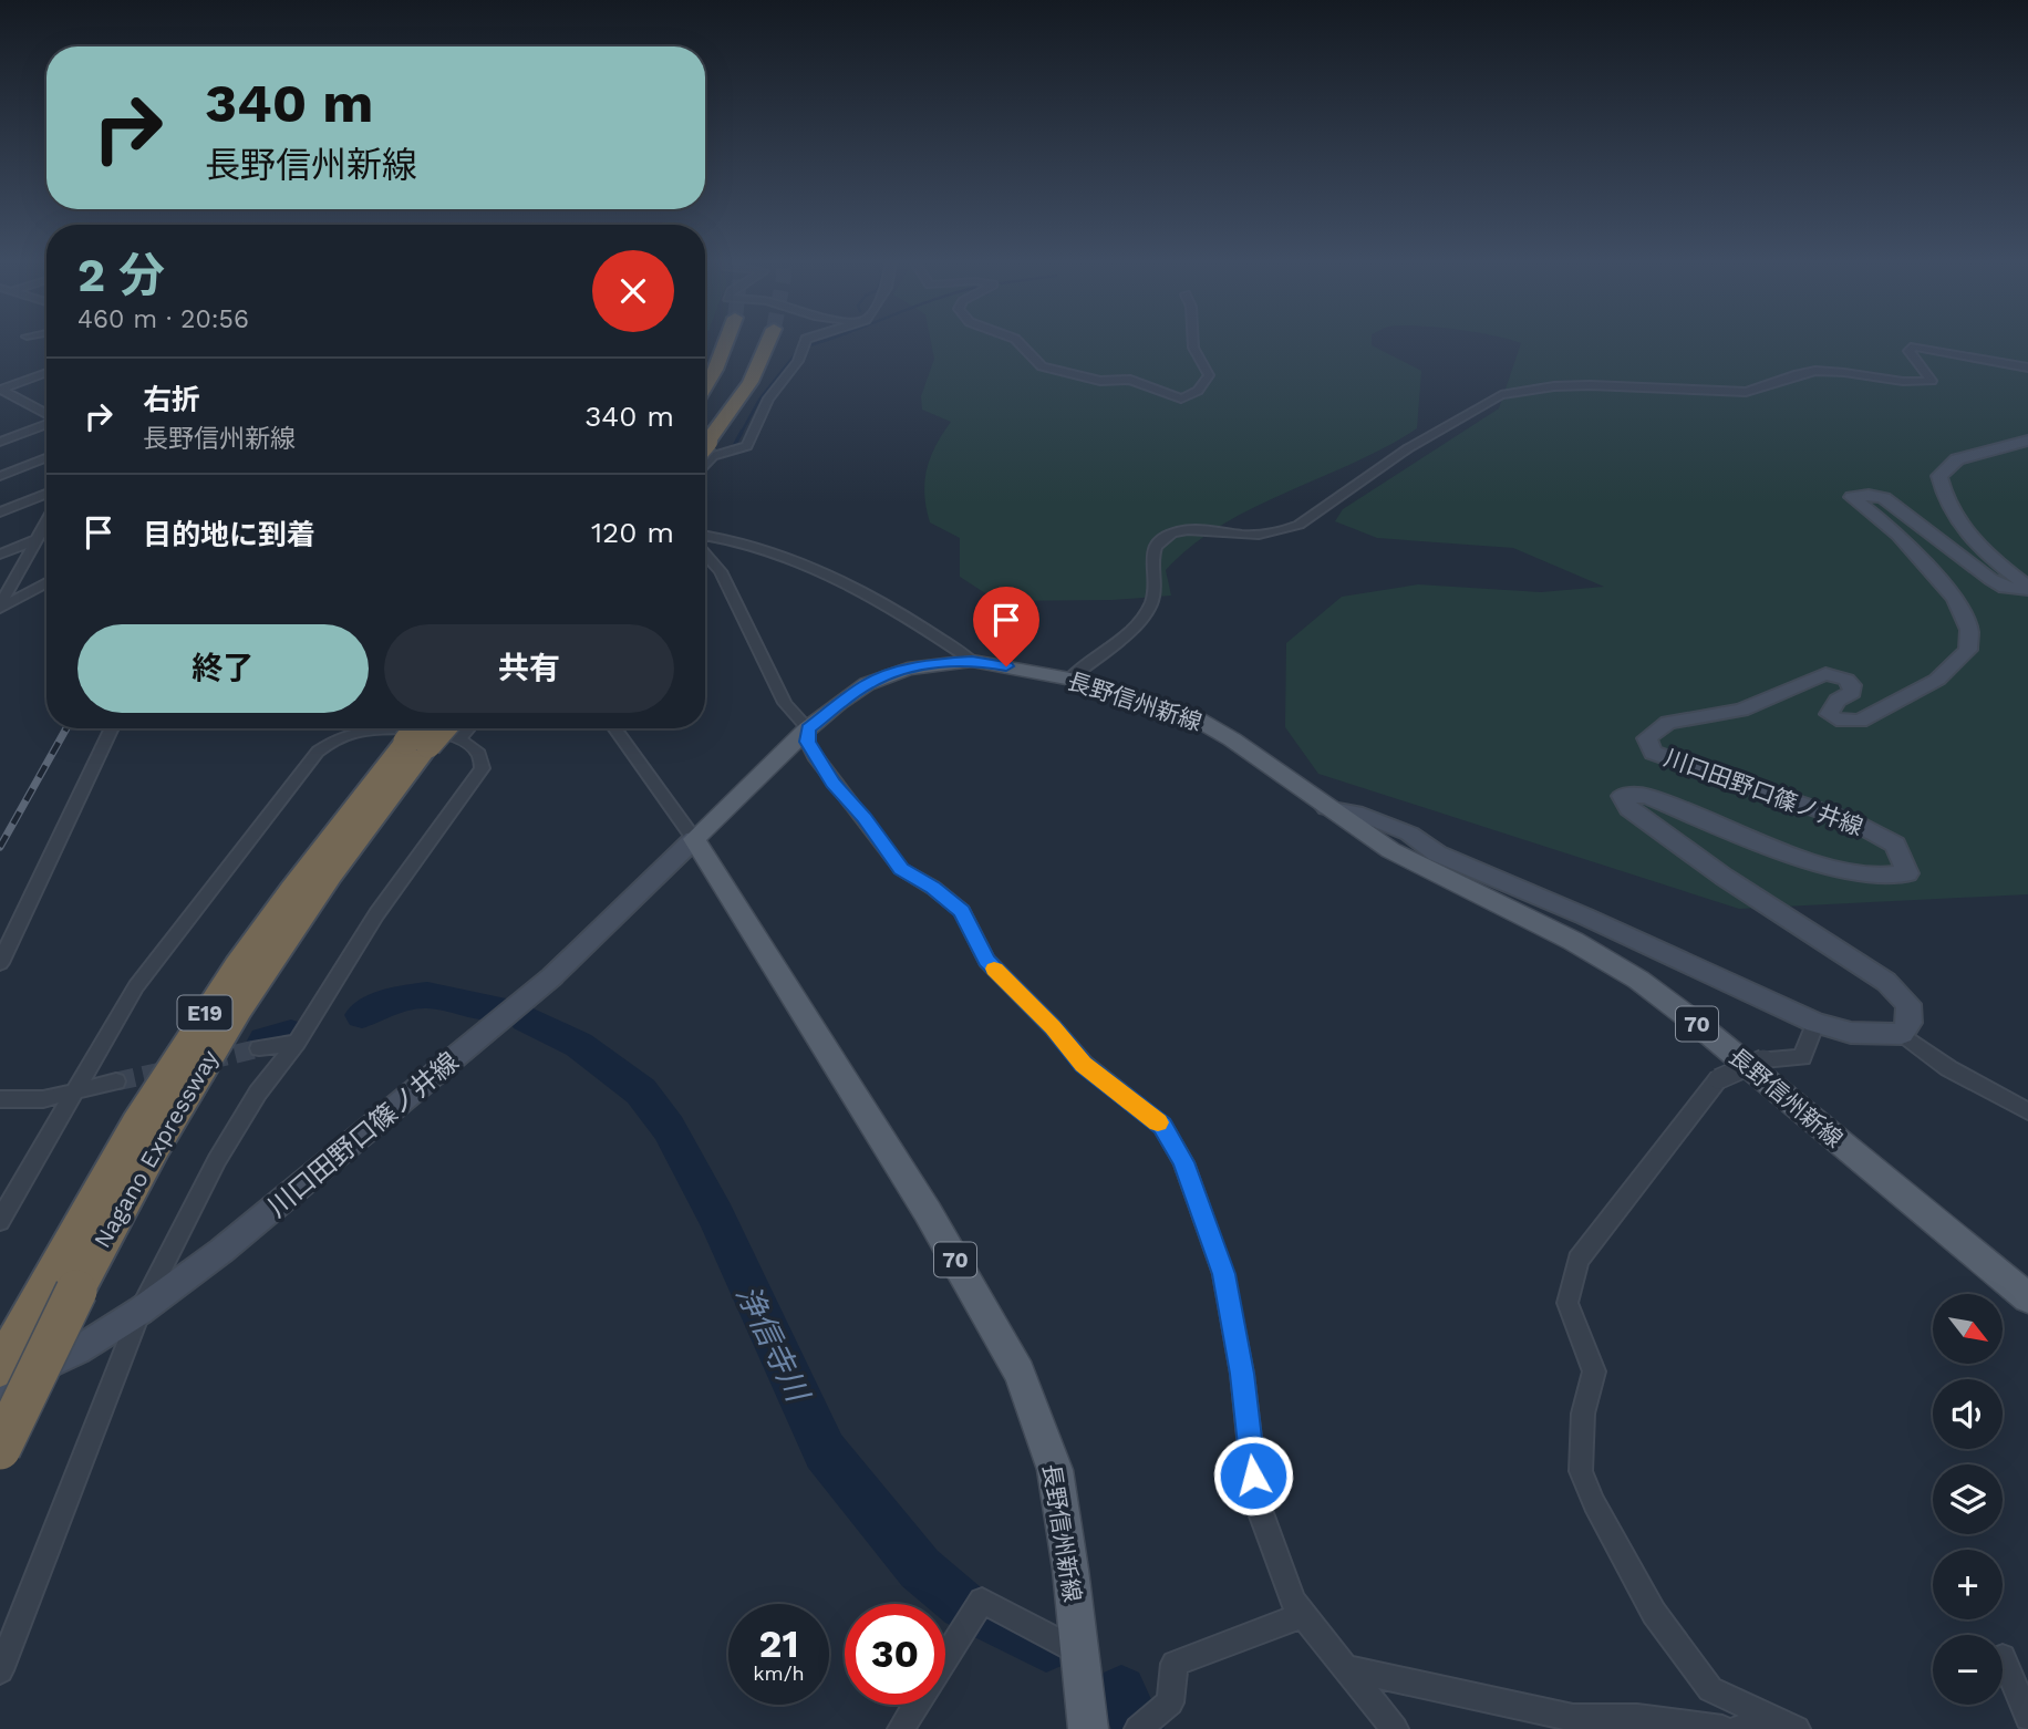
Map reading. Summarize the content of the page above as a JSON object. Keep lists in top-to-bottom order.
{
  "streets": {
    "highway": ["E19", "Nagano Expressway"],
    "main road": ["長野信州新線", "川口田野口篠ノ井線", "70"]
  },
  "crossings": [
    ["長野信州新線", "川口田野口篠ノ井線"]
  ],
  "water": ["浄信寺川"],
  "north": "bottom right",
  "page": {
    "turn": ["340 m", "長野信州新線"],
    "heading": ["2 分", "460 m · 20:56"],
    "list": [
      {
        "name": "右折",
        "note": "長野信州新線",
        "value": "340 m"
      },
      {
        "name": "目的地に到着",
        "value": "120 m"
      }
    ],
    "buttons": ["終了", "共有"],
    "map_buttons": ["+", "−"],
    "speed": "21 km/h",
    "limit": "30"
  }
}
